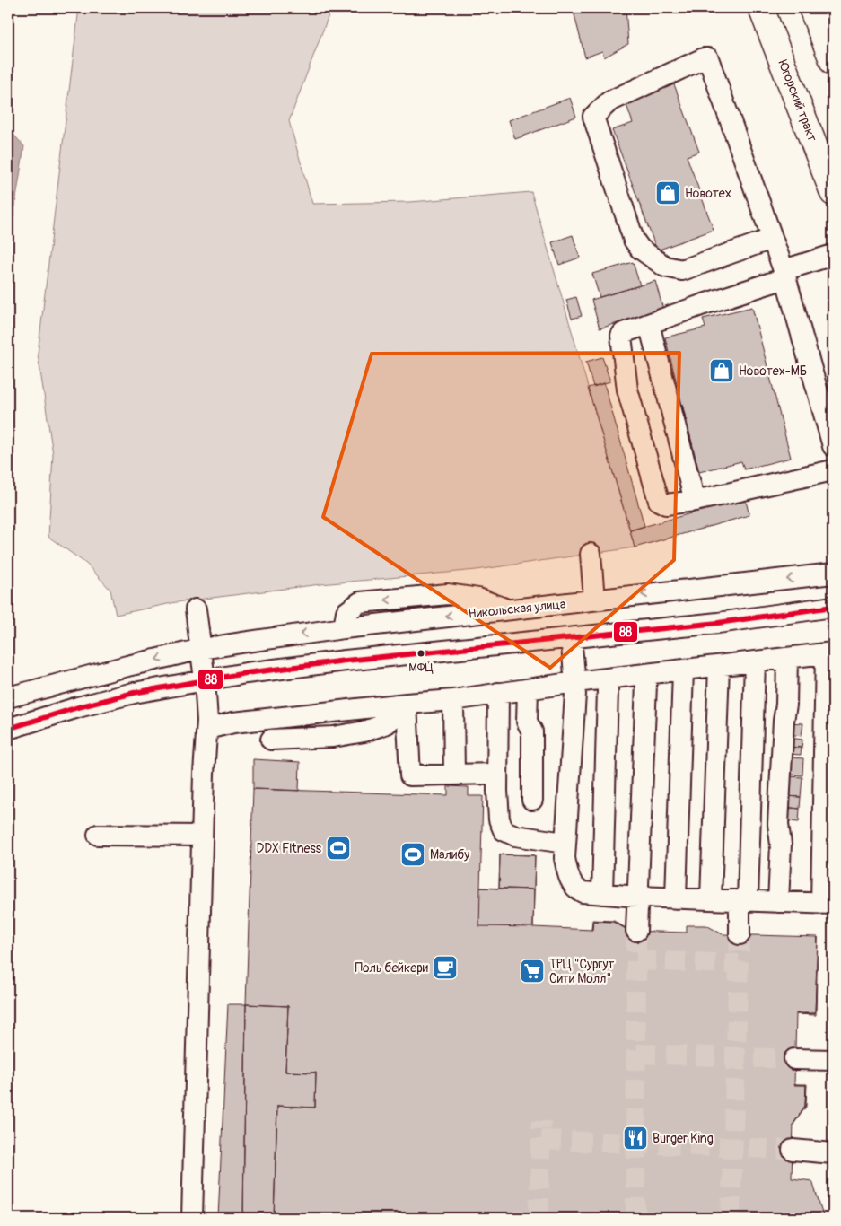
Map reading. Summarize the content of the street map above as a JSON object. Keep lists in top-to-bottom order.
{
  "streets": {
    "main road": ["Югорский тракт"],
    "street": ["Никольская улица"]
  },
  "places": {
    "shop": ["Новотех", "Новотех-МБ"],
    "other": ["МФЦ"],
    "sports": ["DDX Fitness", "Малибу"],
    "cafe": ["Поль бейкери"],
    "supermarket": ["ТРЦ \"Сургут Сити Молл\""],
    "restaurant": ["Burger King"]
  },
  "lines": ["transit line 88"]
}
